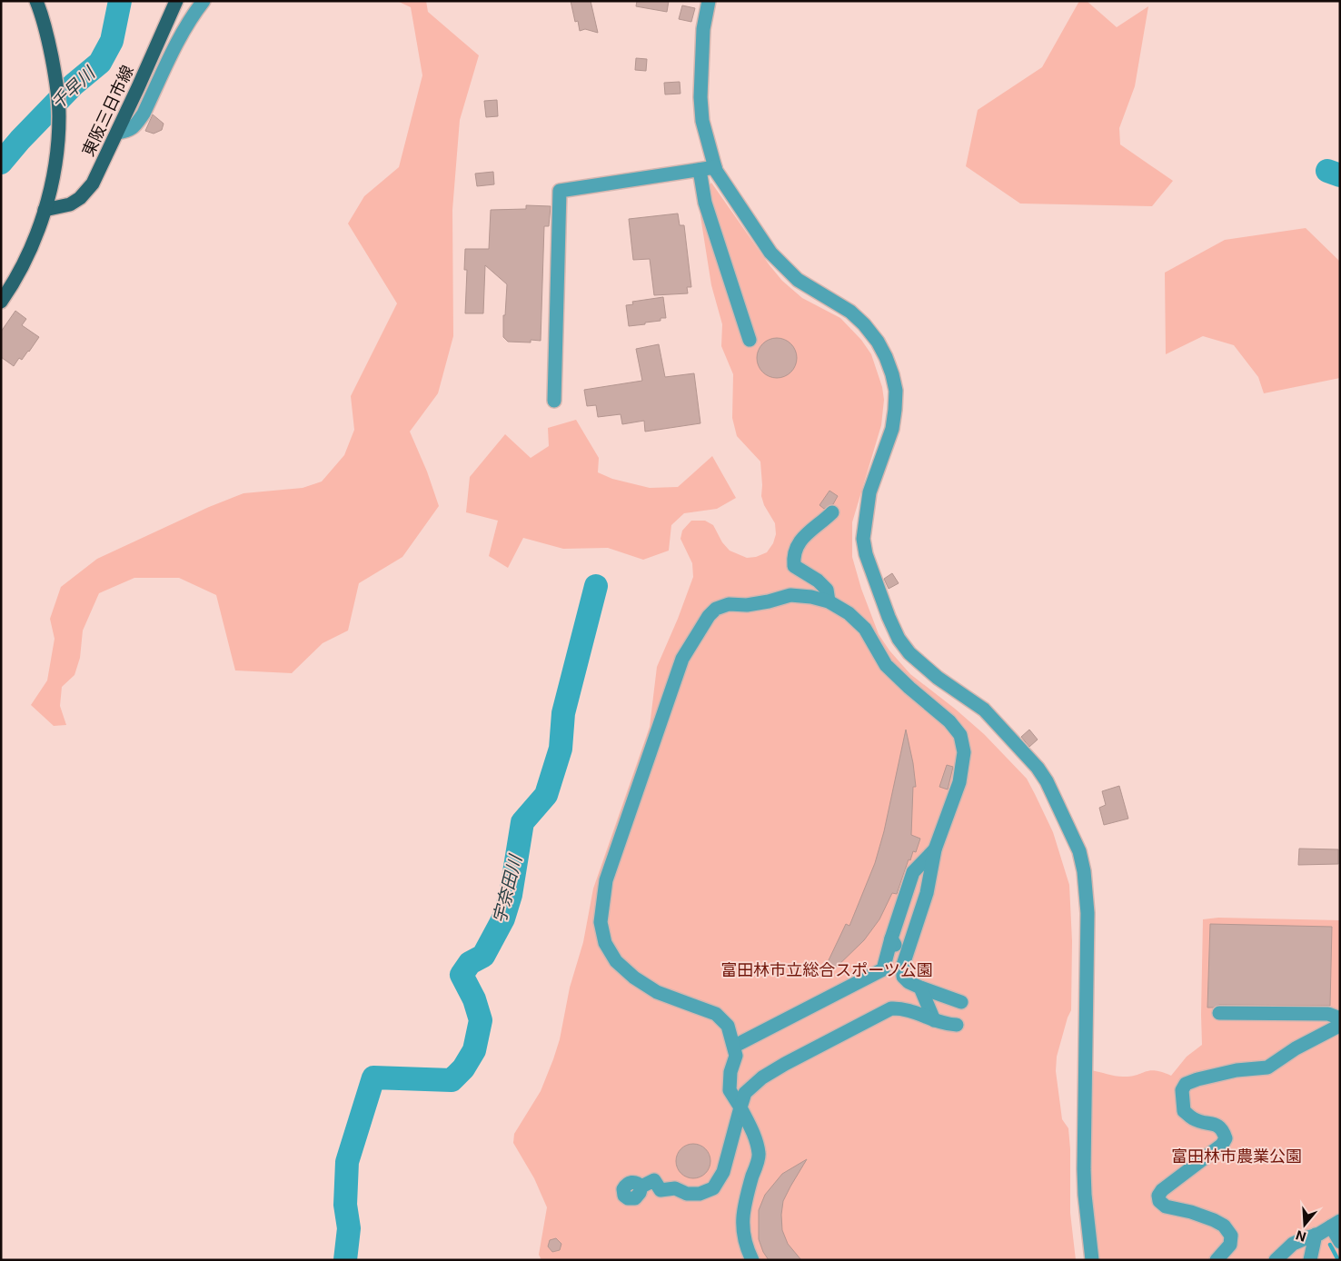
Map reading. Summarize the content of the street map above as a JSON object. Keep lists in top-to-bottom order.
{
  "streets": {
    "main road": ["東阪三日市線"]
  },
  "water": ["千早川", "宇奈田川"],
  "parks": ["富田林市立総合スポーツ公園", "富田林市農業公園"],
  "north": "bottom"
}
